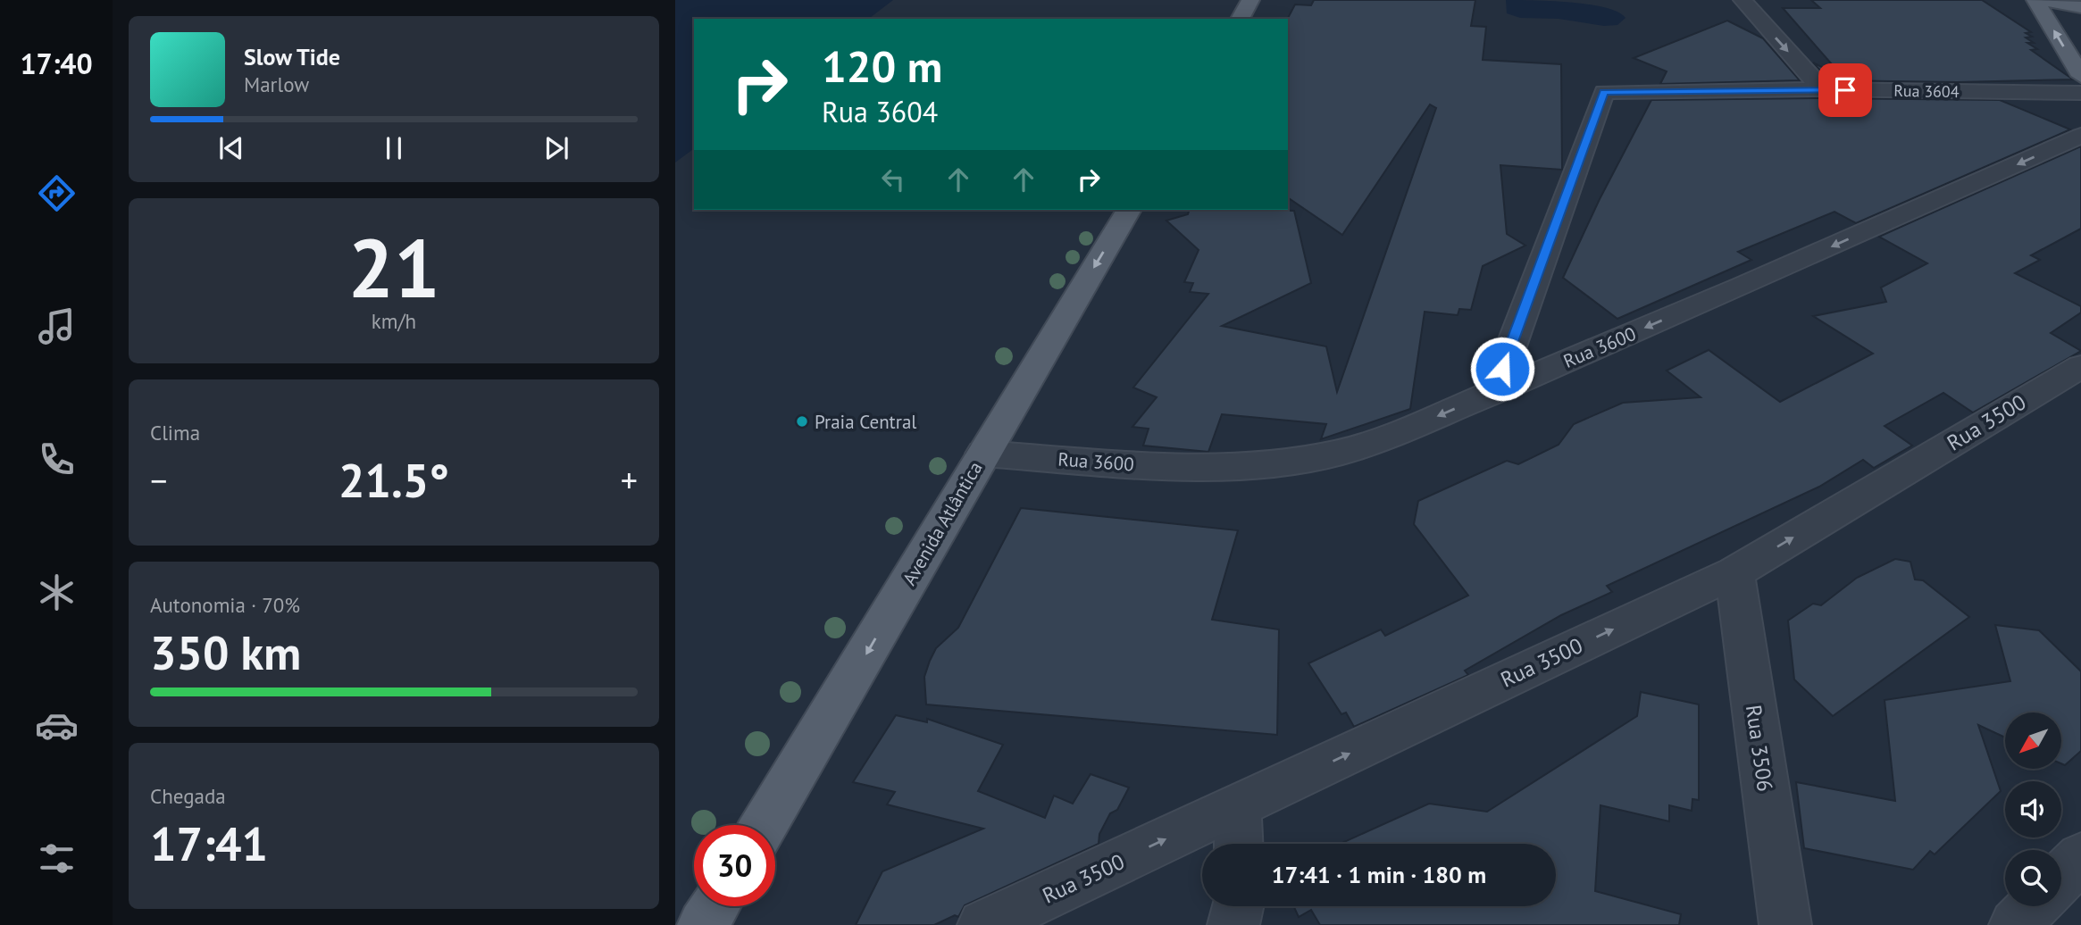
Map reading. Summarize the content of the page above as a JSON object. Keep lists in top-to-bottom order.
{
  "streets": {
    "main road": ["Avenida Atlântica"],
    "street": [
      "Rua 3604",
      "Rua 3600",
      "Rua 3500",
      "Rua 3506"
    ]
  },
  "crossings": [
    ["Rua 3604", "Rua 3600"],
    ["Rua 3600", "Avenida Atlântica"],
    ["Rua 3500", "Rua 3506"]
  ],
  "one_way": ["Rua 3600", "Rua 3500", "Avenida Atlântica"],
  "places": ["Praia Central"],
  "north": "bottom left",
  "page": {
    "tabs": "17:40",
    "turn": ["120 m", "Rua 3604"],
    "song": ["Slow Tide", "Marlow"],
    "tile": [
      ["21", "km/h"],
      "Clima",
      ["Autonomia · 70%", "350 km"],
      ["Chegada", "17:41"]
    ],
    "heat": ["−", "21.5°", "+"],
    "limit": "30",
    "trip": "17:41 · 1 min · 180 m"
  }
}
